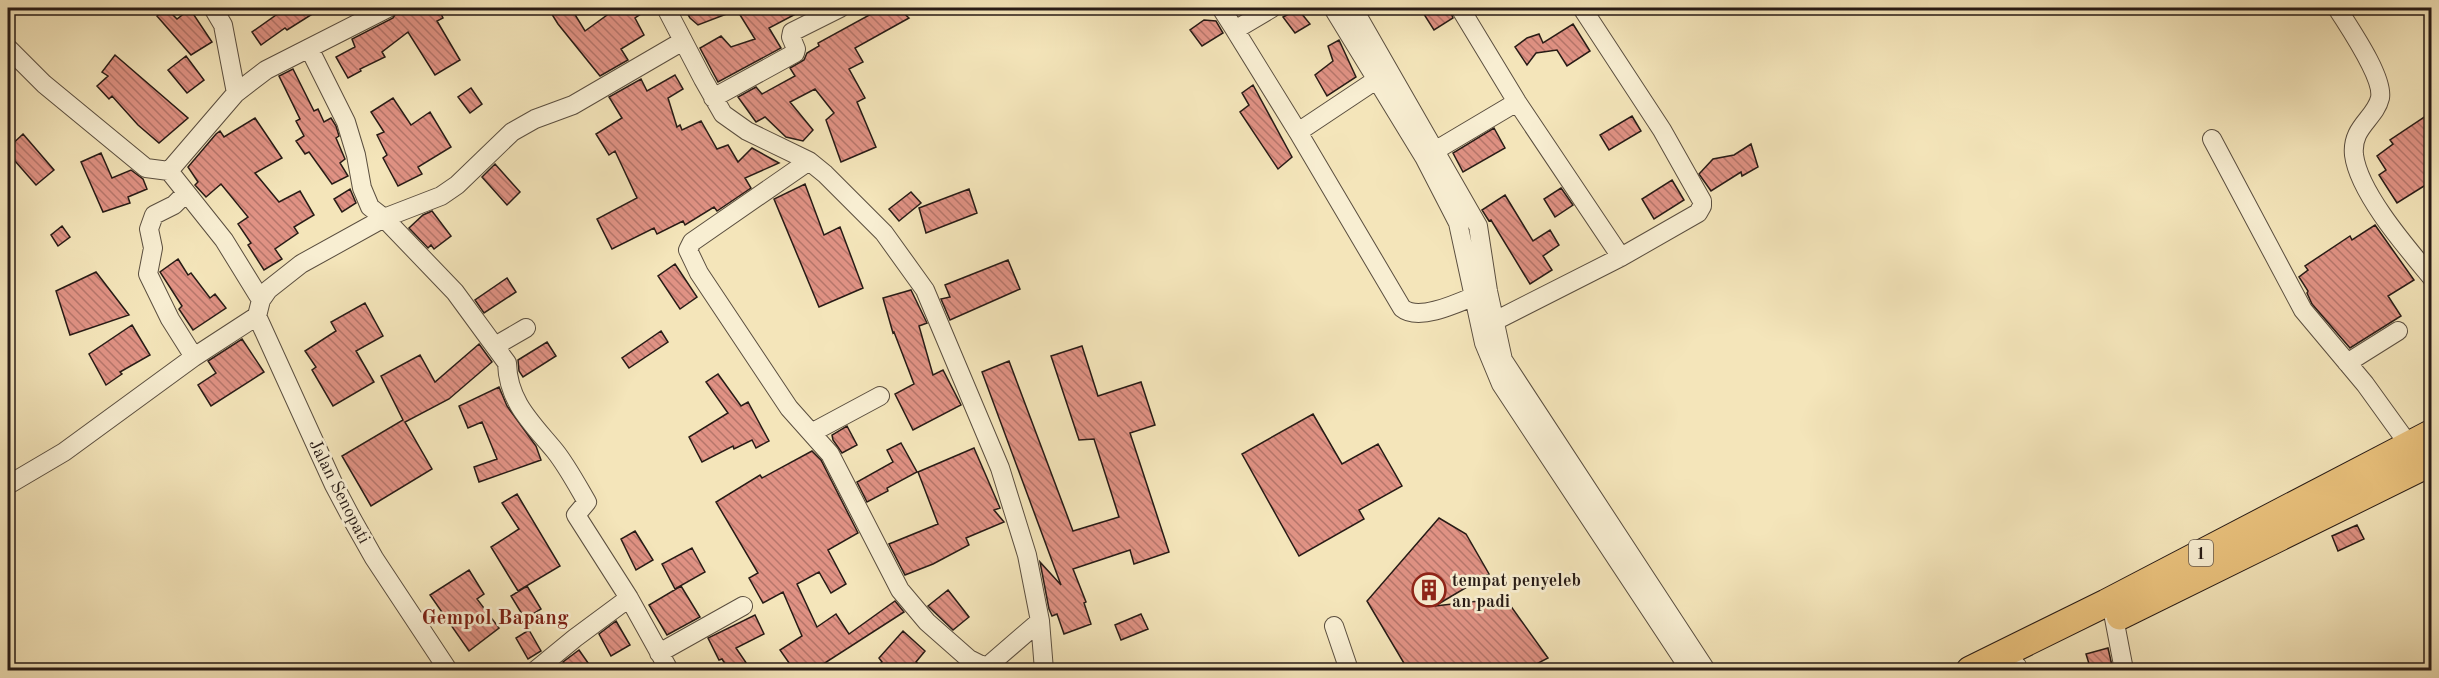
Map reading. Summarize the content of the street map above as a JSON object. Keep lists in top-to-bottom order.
{
  "streets": {
    "highway": ["1"],
    "street": ["Jalan Senopati"]
  },
  "districts": ["Gempol Bapang"],
  "places": {
    "building": ["tempat penyeleb an padi"]
  }
}
